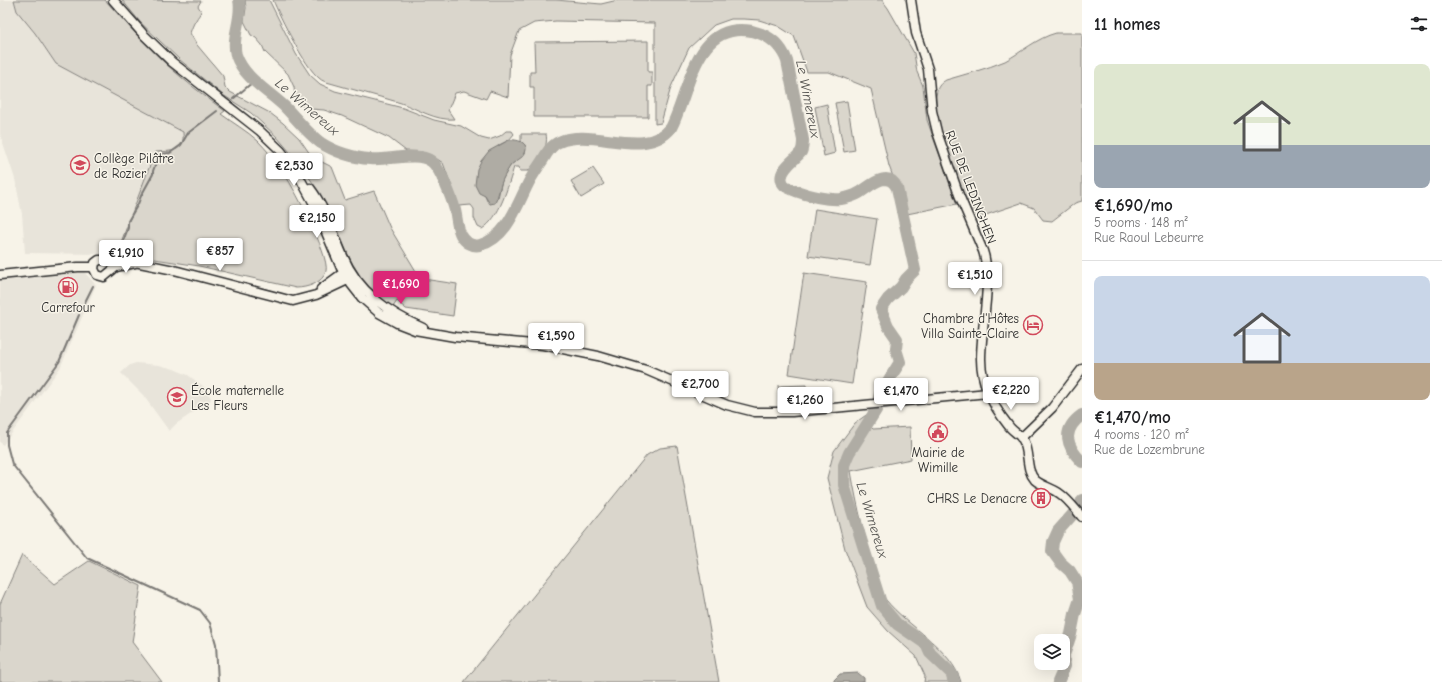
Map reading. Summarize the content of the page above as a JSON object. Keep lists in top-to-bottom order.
{
  "streets": {
    "street": ["RUE DE LEDINGHEN"]
  },
  "water": ["Le Wimereux"],
  "places": {
    "school or university": ["Collège Pilâtre de Rozier", "École maternelle Les Fleurs"],
    "fuel station": ["Carrefour"],
    "hotel": ["Chambre d'Hôtes Villa Sainte-Claire"],
    "public building": ["Mairie de Wimille"],
    "building": ["CHRS Le Denacre"]
  },
  "page": {
    "heading": "11 homes",
    "list": [
      {
        "name": "€1,690/mo",
        "note": "5 rooms · 148 m² · Rue Raoul Lebeurre"
      },
      {
        "name": "€1,470/mo",
        "note": "4 rooms · 120 m² · Rue de Lozembrune"
      }
    ],
    "price": [
      "€2,530",
      "€2,150",
      "€857",
      "€1,910",
      "€1,510",
      "€1,690",
      "€1,590",
      "€2,700",
      "€2,220",
      "€1,470",
      "€1,260"
    ]
  }
}
